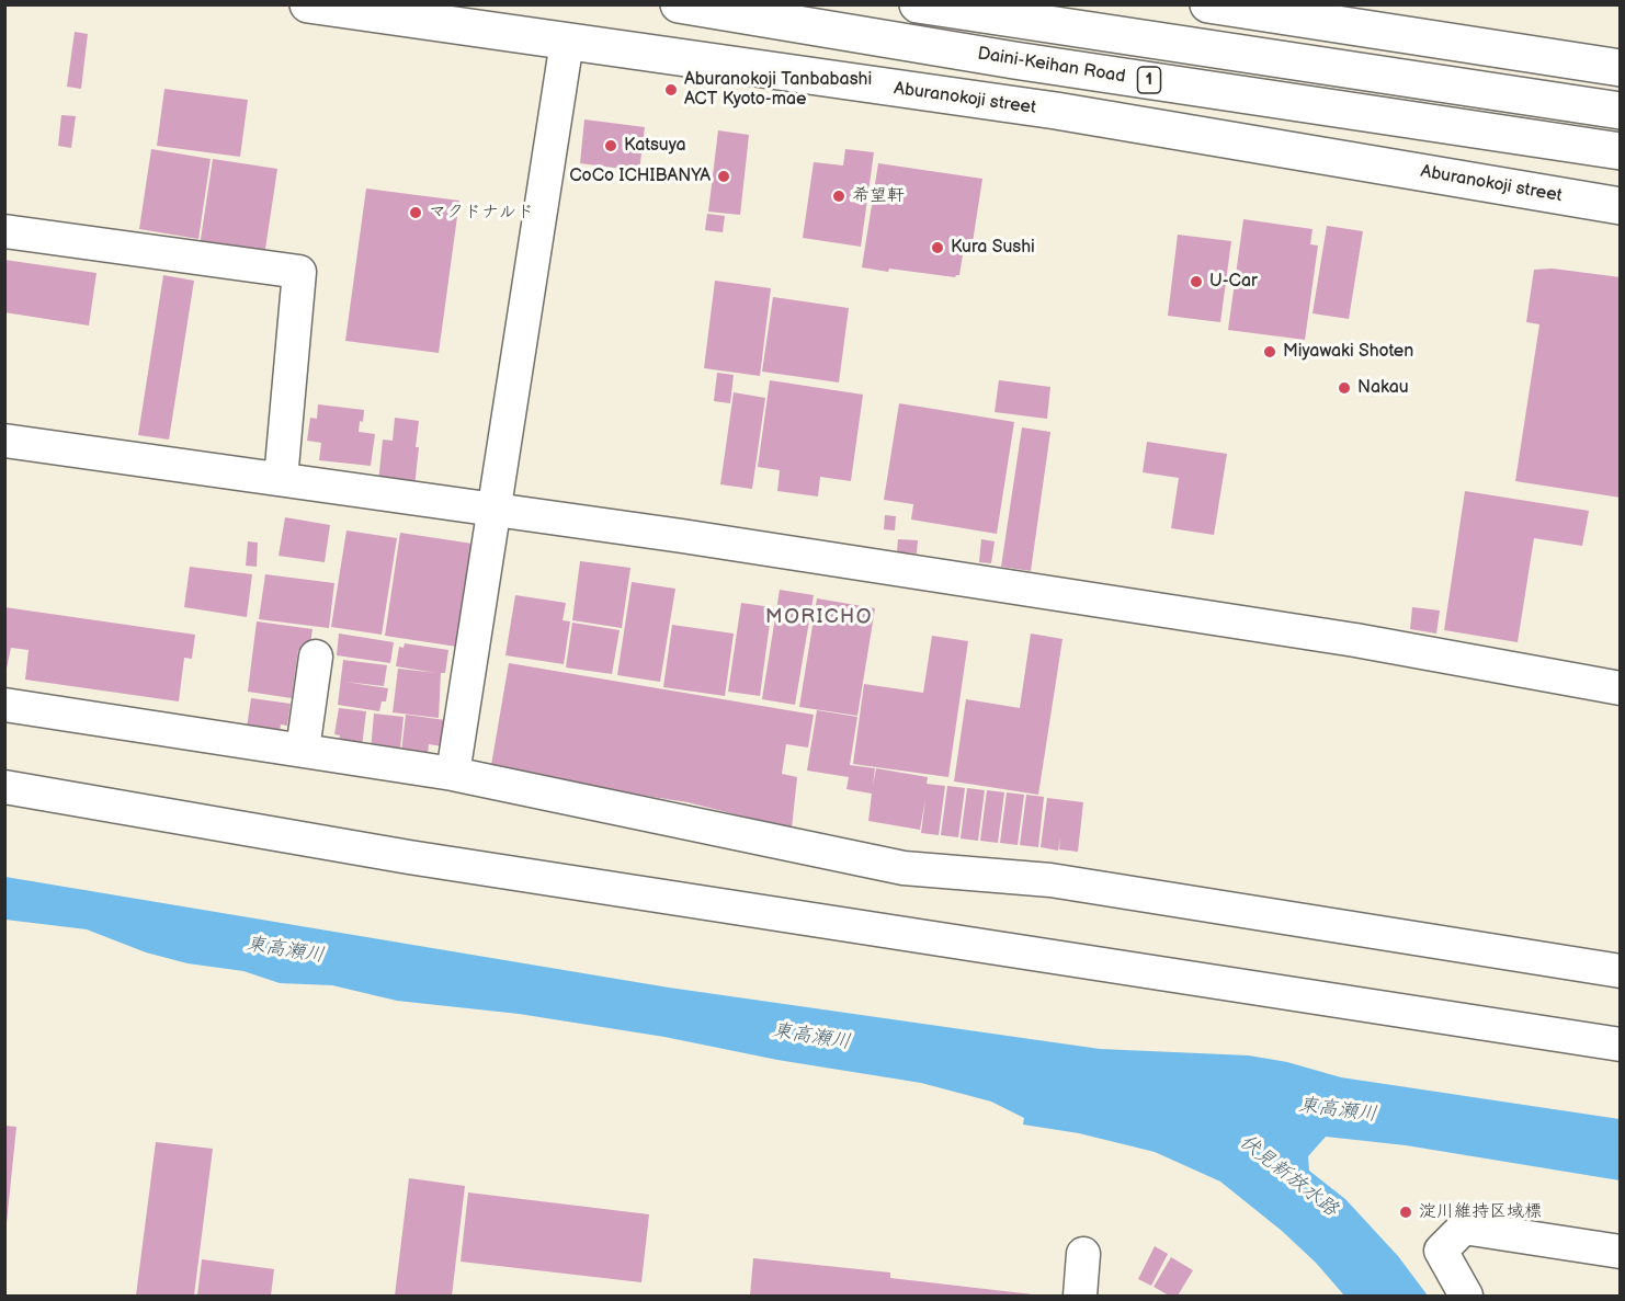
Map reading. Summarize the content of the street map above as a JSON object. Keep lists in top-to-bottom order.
{
  "streets": {
    "main road": ["Daini-Keihan Road", "1", "Aburanokoji street"]
  },
  "districts": ["MORICHO"],
  "water": ["東高瀬川", "伏見新放水路"],
  "places": [
    "Aburanokoji Tanbabashi ACT Kyoto-mae",
    "Katsuya",
    "CoCo ICHIBANYA",
    "希望軒",
    "マクドナルド",
    "Kura Sushi",
    "U-Car",
    "Miyawaki Shoten",
    "Nakau",
    "淀川維持区域標"
  ]
}
